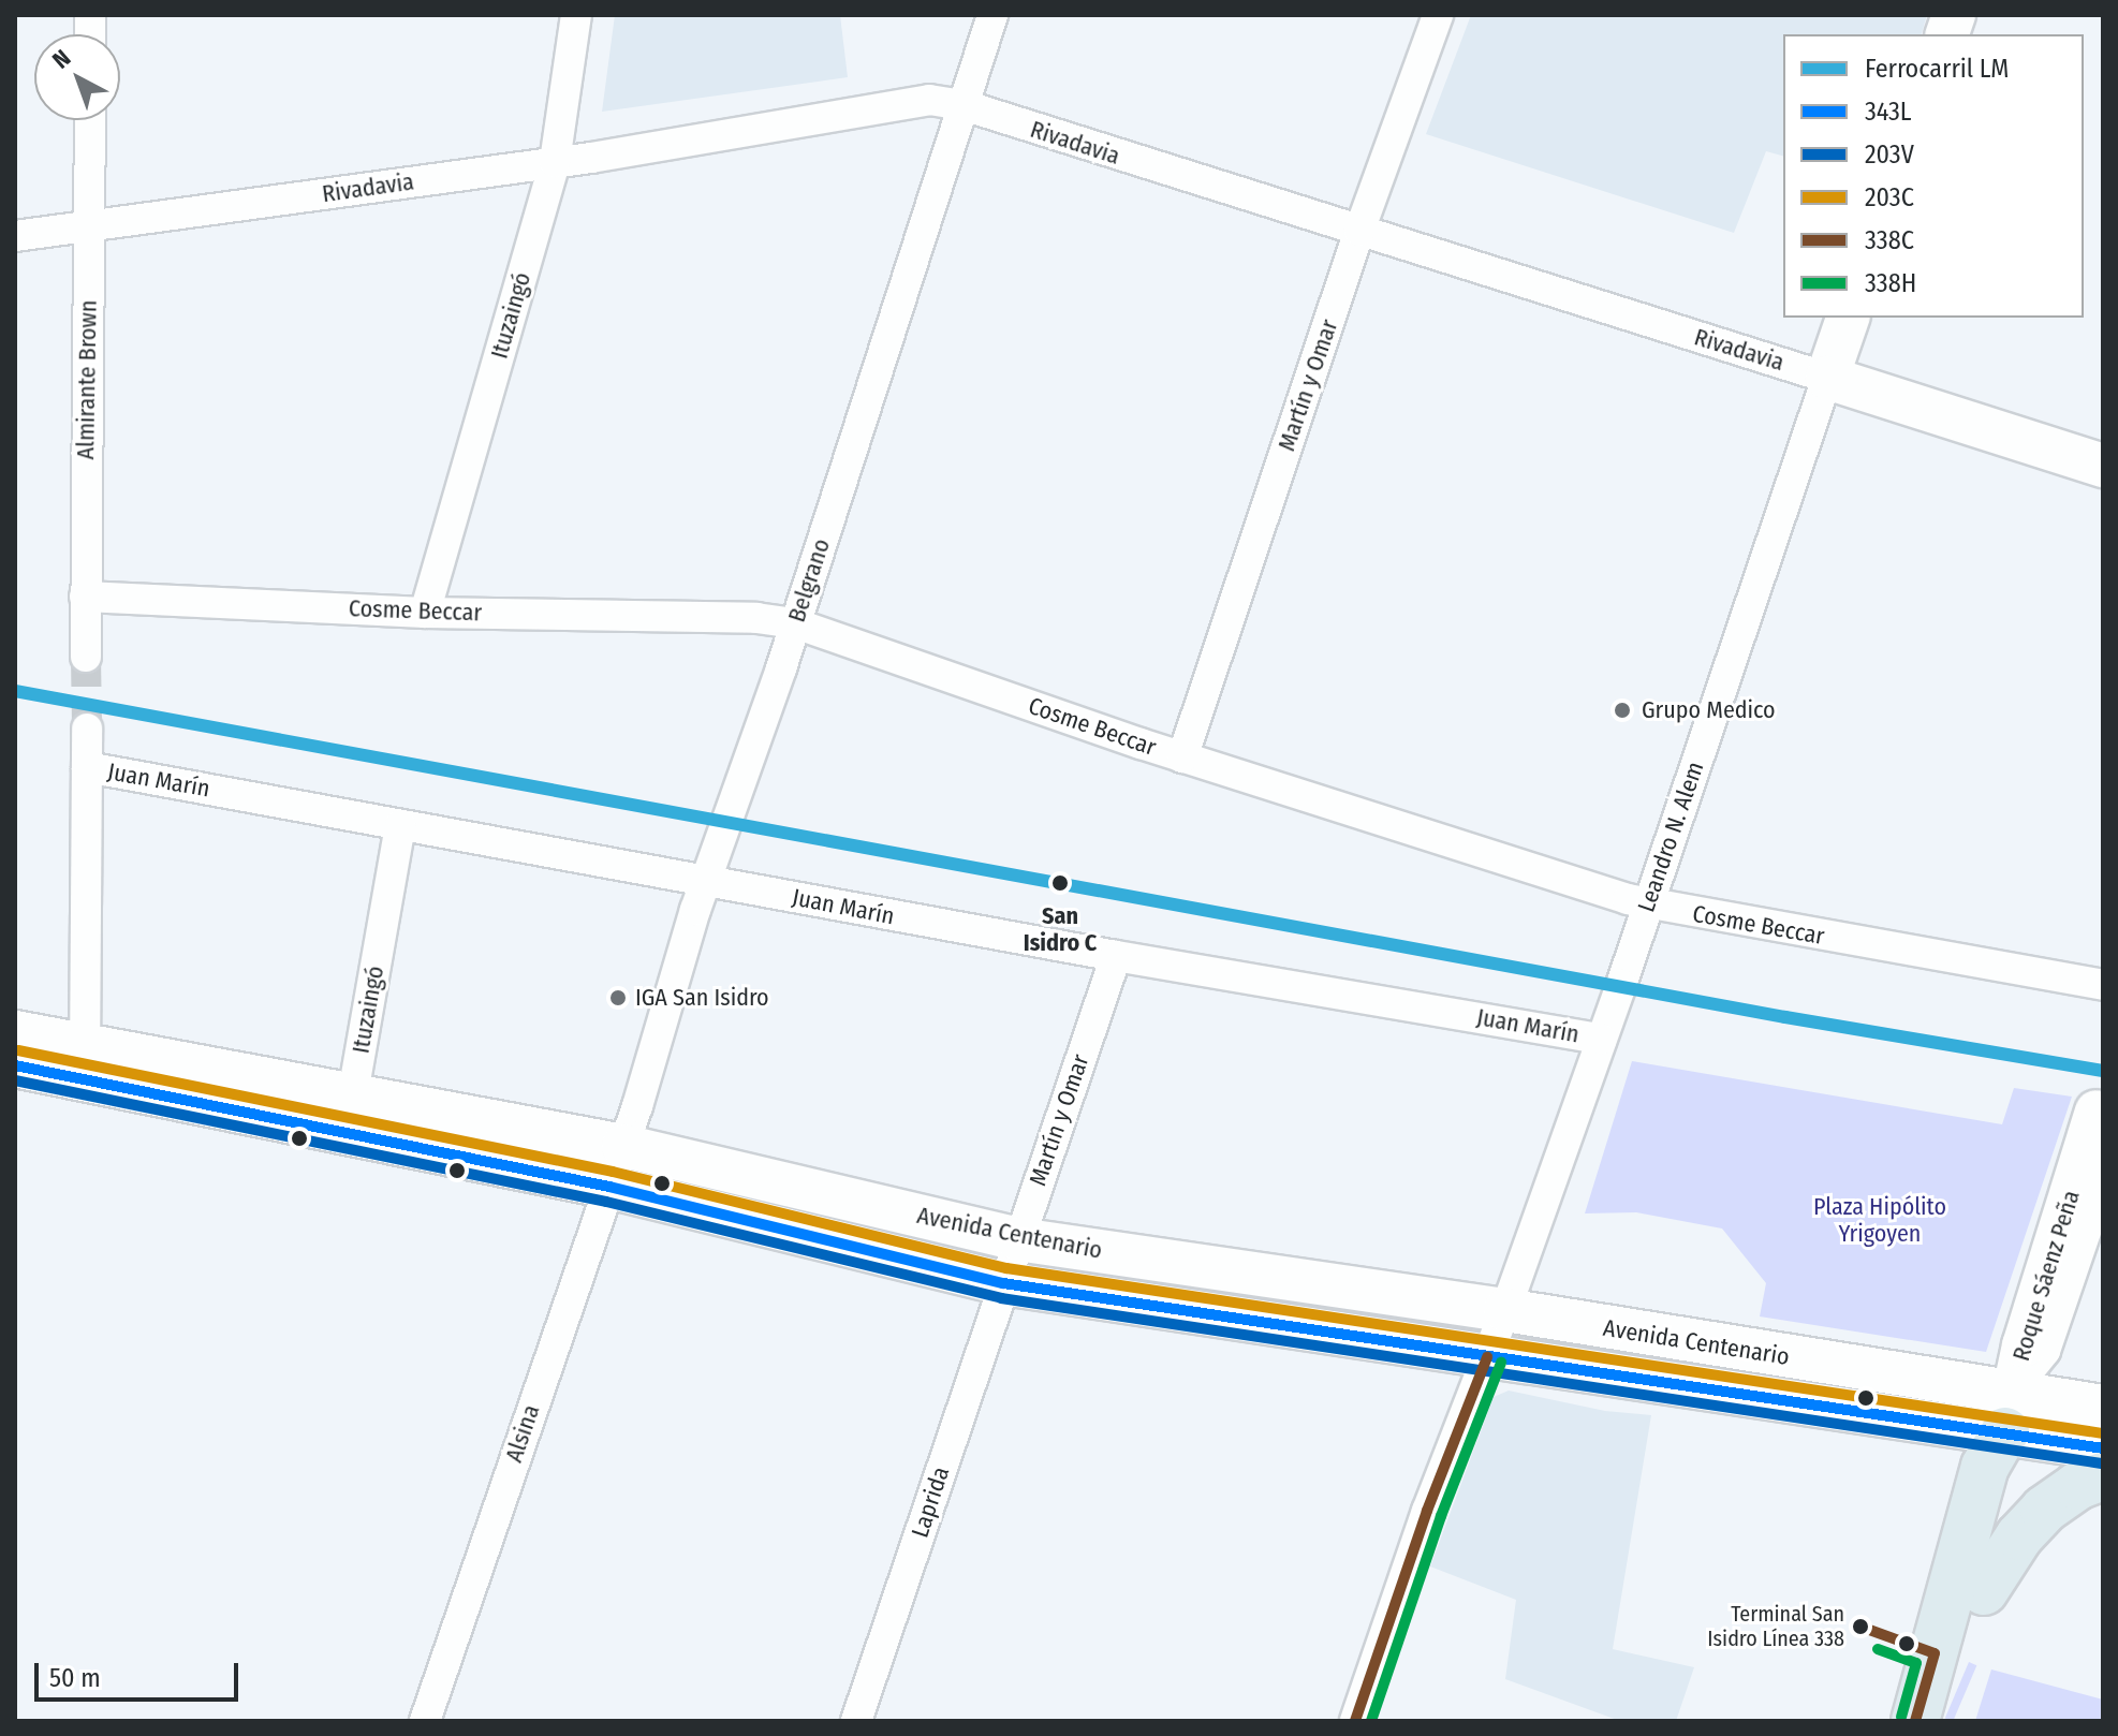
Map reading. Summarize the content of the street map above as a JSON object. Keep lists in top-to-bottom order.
{
  "streets": {
    "main road": [
      "Rivadavia",
      "Leandro N. Alem",
      "Avenida Centenario",
      "Roque Sáenz Peña"
    ],
    "street": [
      "Ituzaingó",
      "Almirante Brown",
      "Martín y Omar",
      "Belgrano",
      "Cosme Beccar",
      "Juan Marín",
      "Alsina",
      "Laprida"
    ]
  },
  "crossings": [
    ["Rivadavia", "Ituzaingó"],
    ["Rivadavia", "Almirante Brown"],
    ["Rivadavia", "Martín y Omar"],
    ["Rivadavia", "Belgrano"],
    ["Rivadavia", "Leandro N. Alem"],
    ["Ituzaingó", "Cosme Beccar"],
    ["Ituzaingó", "Juan Marín"],
    ["Ituzaingó", "Avenida Centenario"],
    ["Almirante Brown", "Cosme Beccar"],
    ["Martín y Omar", "Cosme Beccar"],
    ["Martín y Omar", "Juan Marín"],
    ["Martín y Omar", "Avenida Centenario"],
    ["Martín y Omar", "Laprida"],
    ["Belgrano", "Cosme Beccar"],
    ["Belgrano", "Juan Marín"],
    ["Belgrano", "Avenida Centenario"],
    ["Belgrano", "Alsina"],
    ["Cosme Beccar", "Leandro N. Alem"],
    ["Juan Marín", "Leandro N. Alem"],
    ["Leandro N. Alem", "Avenida Centenario"],
    ["Avenida Centenario", "Roque Sáenz Peña"],
    ["Avenida Centenario", "Alsina"],
    ["Avenida Centenario", "Laprida"]
  ],
  "parks": ["Plaza Hipólito Yrigoyen"],
  "places": [
    "Grupo Medico",
    "San Isidro C",
    "IGA San Isidro",
    "Terminal San Isidro Línea 338"
  ],
  "lines": [
    "rail line LM",
    "transit line 203C",
    "transit line 343L",
    "transit line 203V",
    "transit line 338C",
    "transit line 338H"
  ],
  "legend": [
    "Ferrocarril LM",
    "343L",
    "203V",
    "203C",
    "338C",
    "338H"
  ],
  "scale_bar": "50 m",
  "north": "top left"
}
